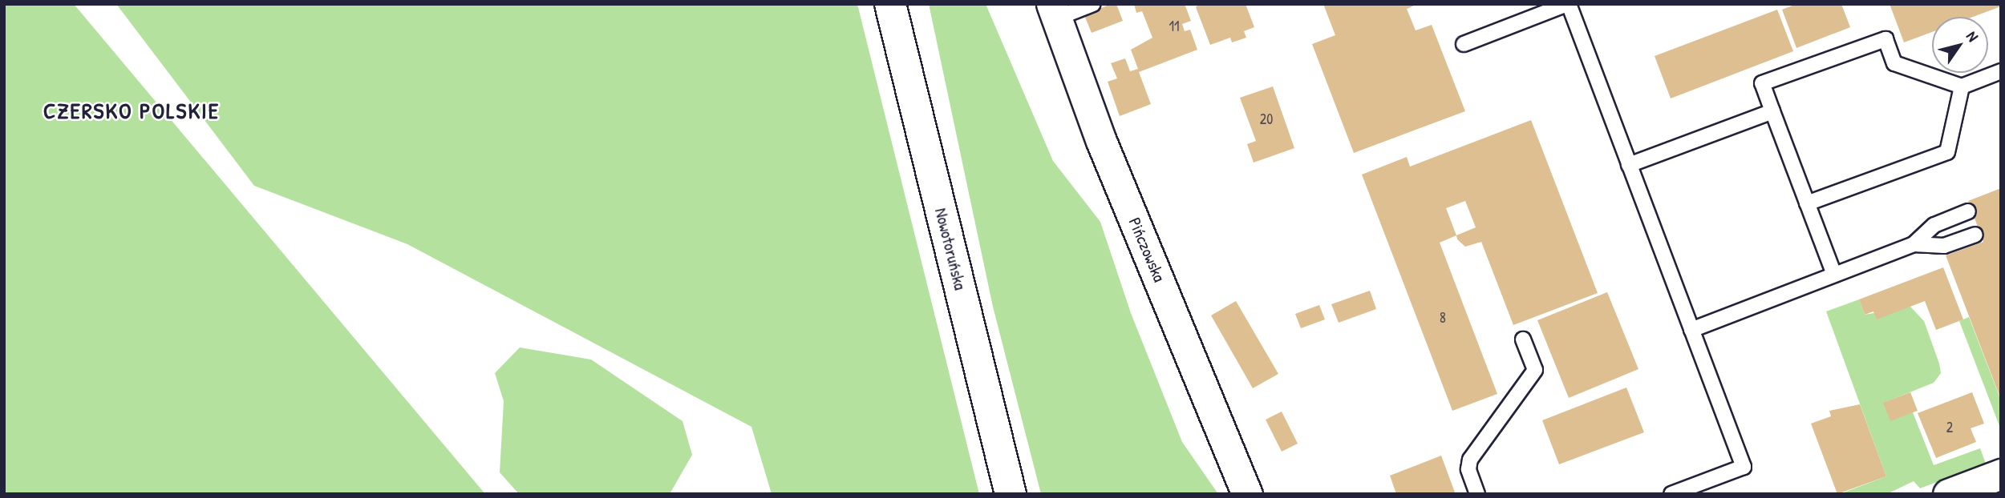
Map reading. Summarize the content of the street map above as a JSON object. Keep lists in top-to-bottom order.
{
  "streets": {
    "main road": ["Nowotoruńska"],
    "street": ["Pińczowska"]
  },
  "districts": ["CZERSKO POLSKIE"],
  "house_numbers": [
    "11",
    "20",
    "8",
    "2"
  ],
  "north": "top right"
}
